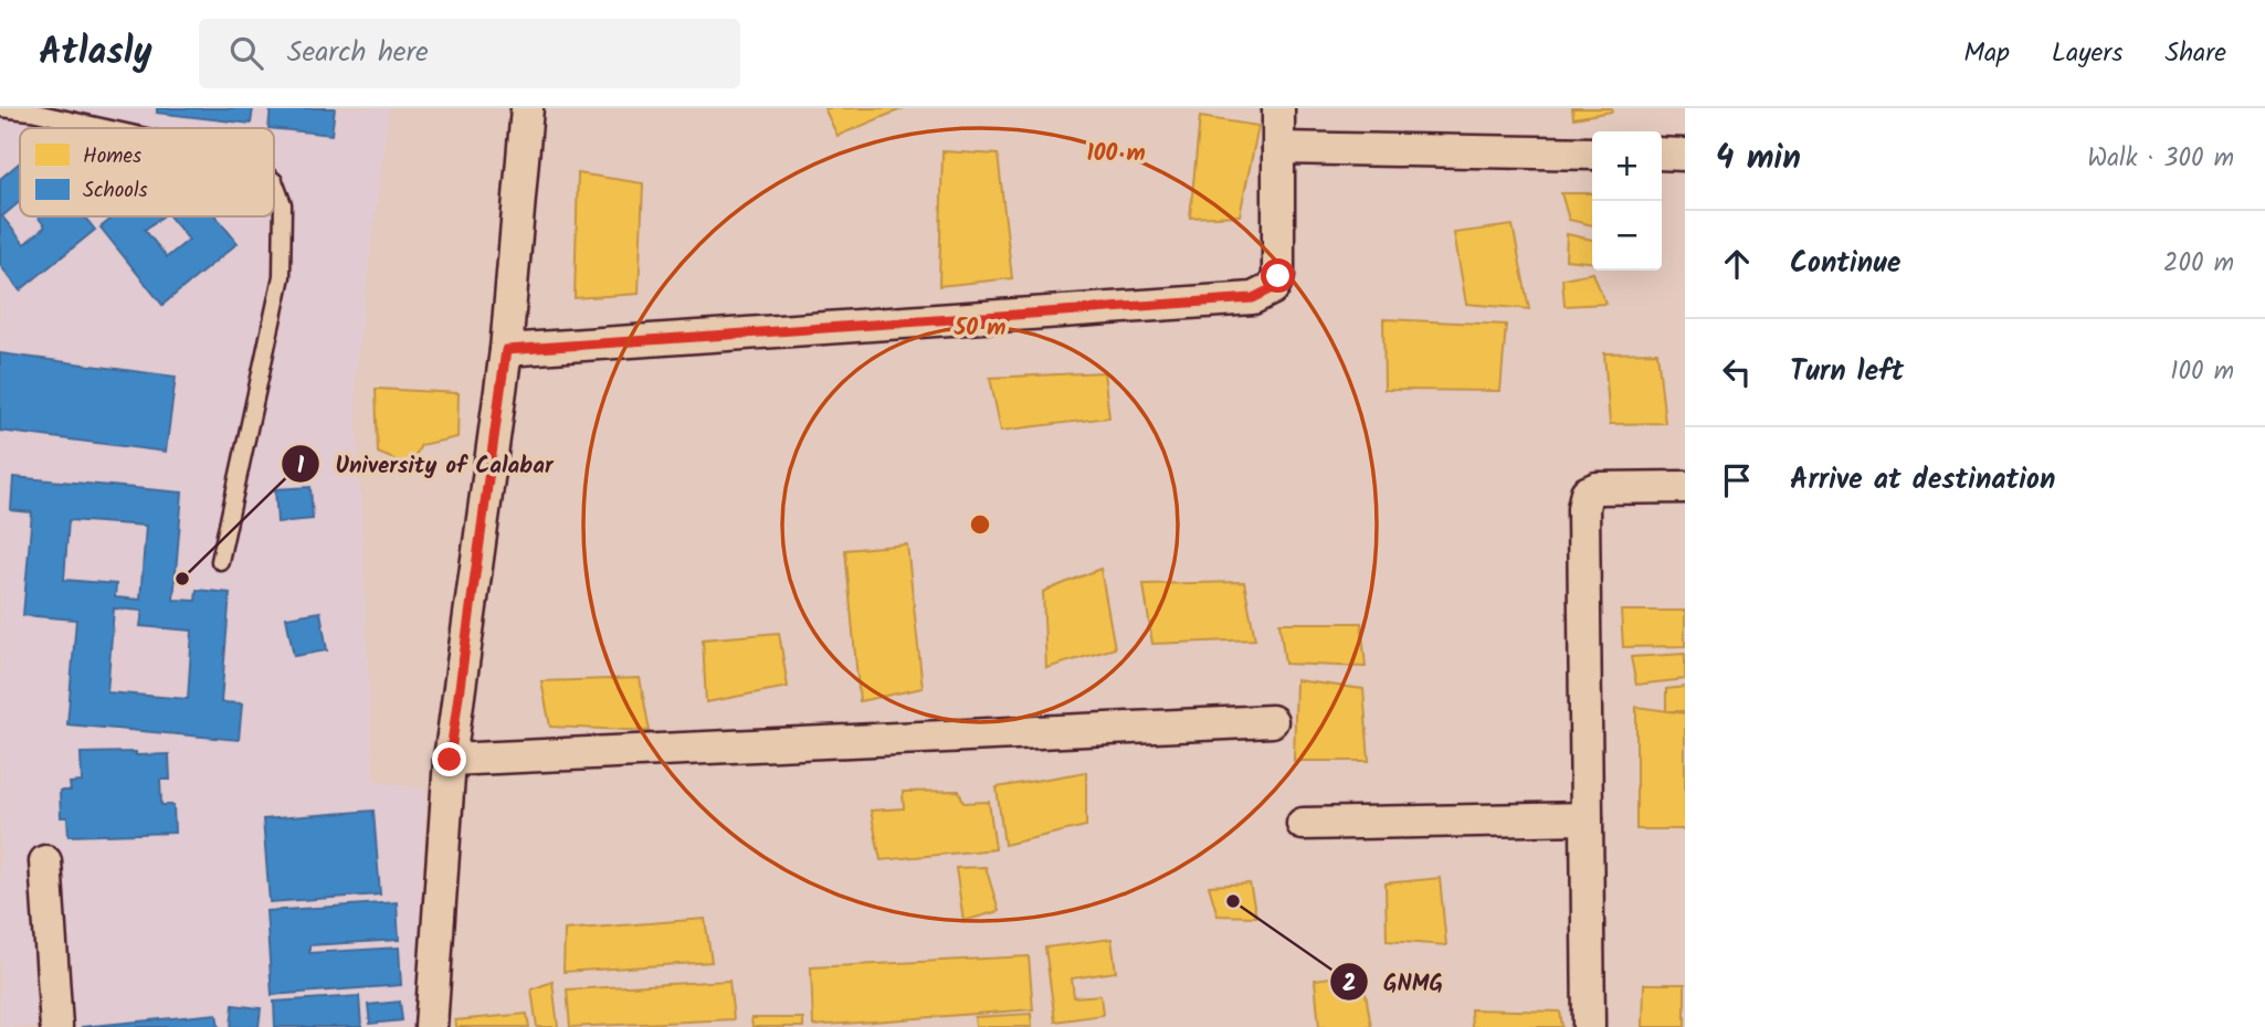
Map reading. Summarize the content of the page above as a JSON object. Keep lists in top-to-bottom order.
{
  "places": ["University of Calabar", "GNMG"],
  "legend": ["Homes", "Schools"],
  "page": {
    "header": "Atlasly",
    "search": "Search here",
    "nav": ["Map", "Layers", "Share"],
    "heading": ["4 min", "Walk · 300 m"],
    "map_buttons": ["+", "−"],
    "list": [
      ["Continue", "200 m"],
      ["Turn left", "100 m"],
      "Arrive at destination"
    ]
  },
  "rings": ["100 m", "50 m"]
}
